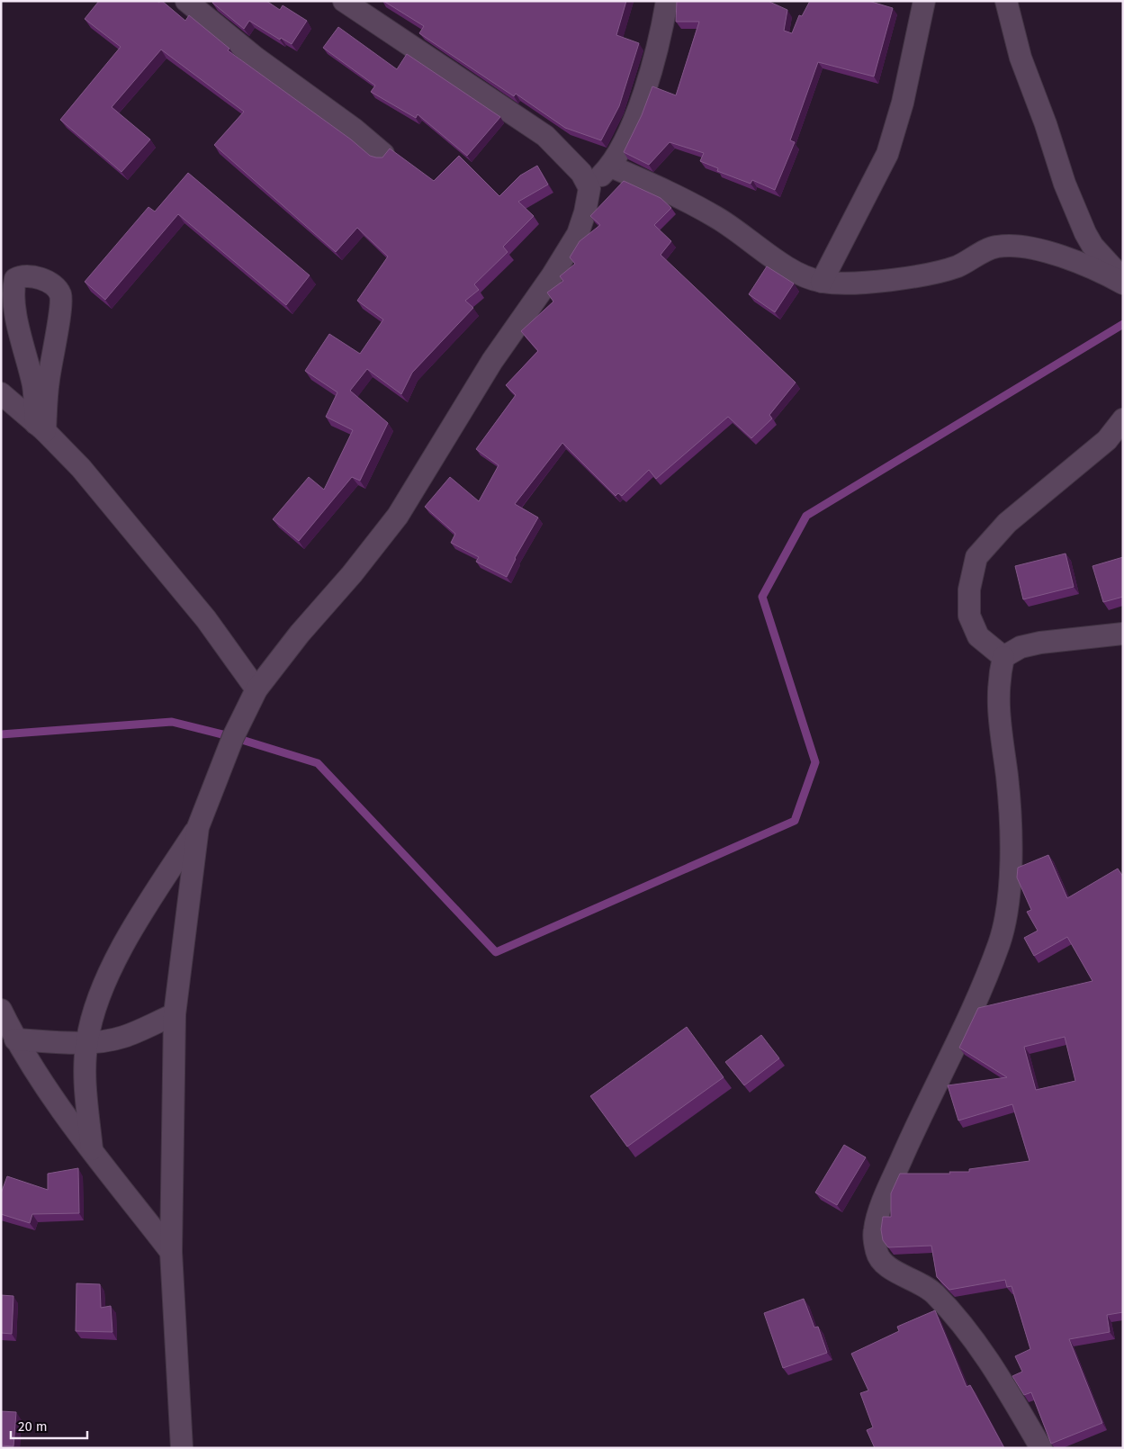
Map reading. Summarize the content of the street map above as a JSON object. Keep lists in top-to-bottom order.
{
  "scale_bar": "20 m"
}
